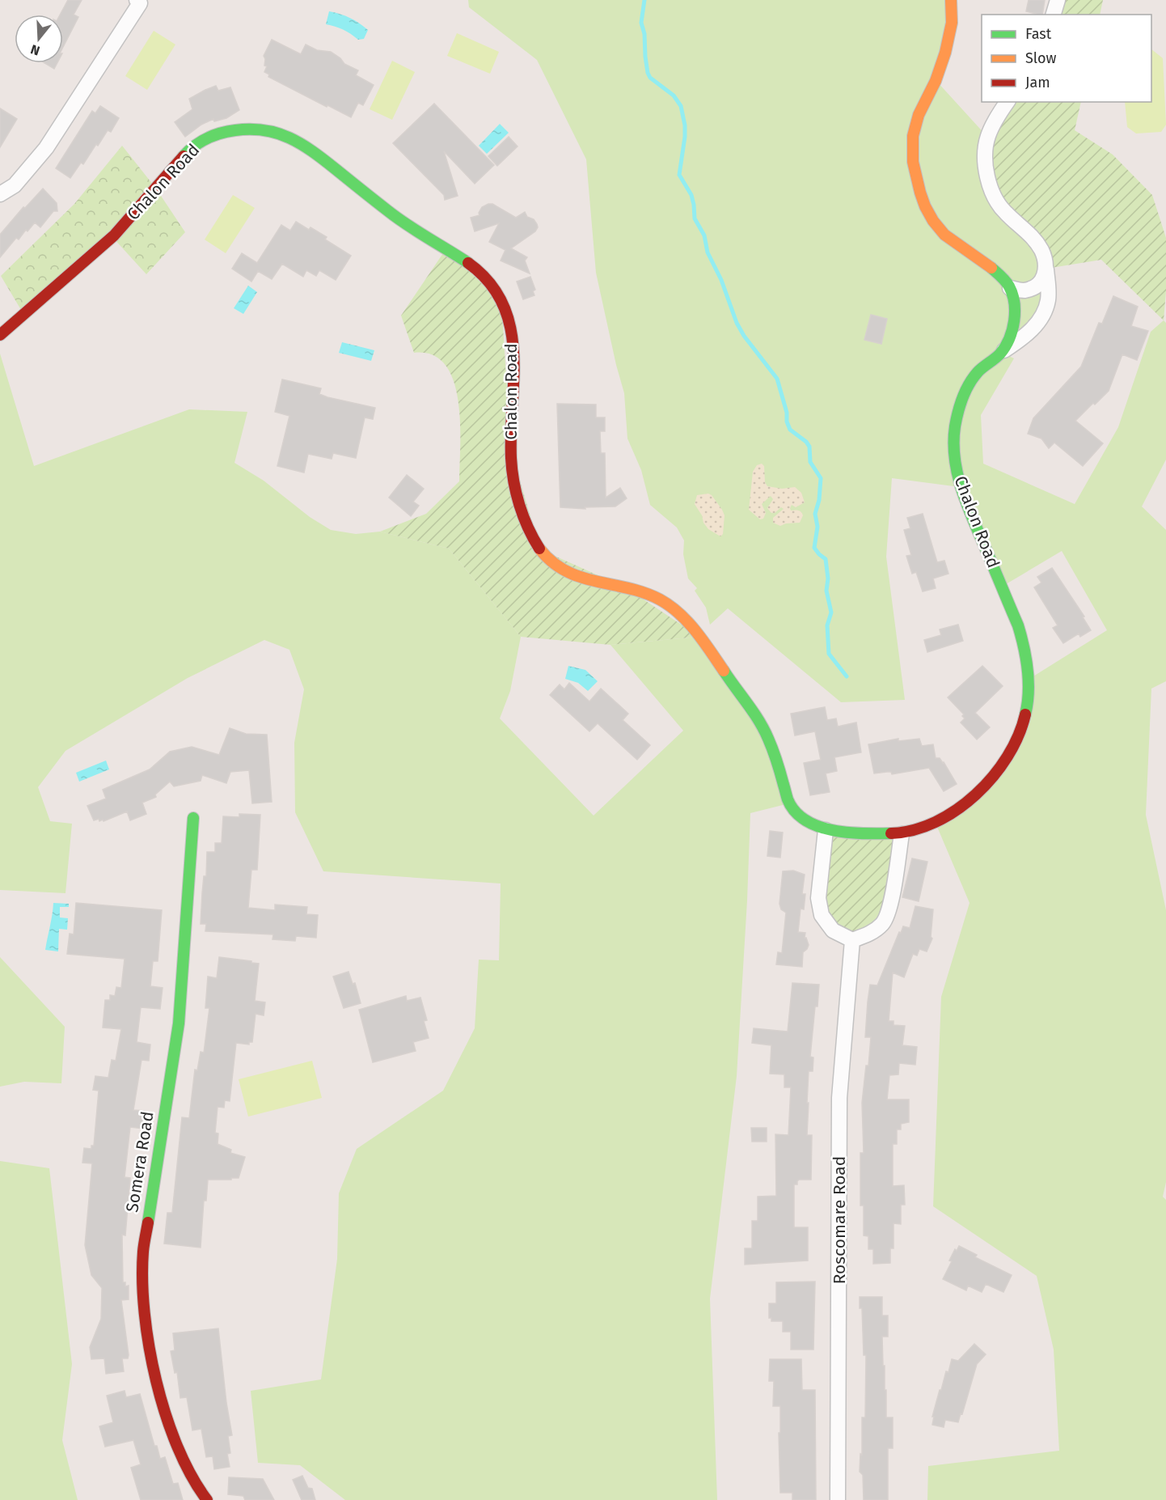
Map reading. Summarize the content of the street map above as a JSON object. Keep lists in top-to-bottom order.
{
  "streets": {
    "street": ["Chalon Road", "Somera Road", "Roscomare Road"]
  },
  "legend": ["Fast", "Slow", "Jam"],
  "north": "bottom"
}
